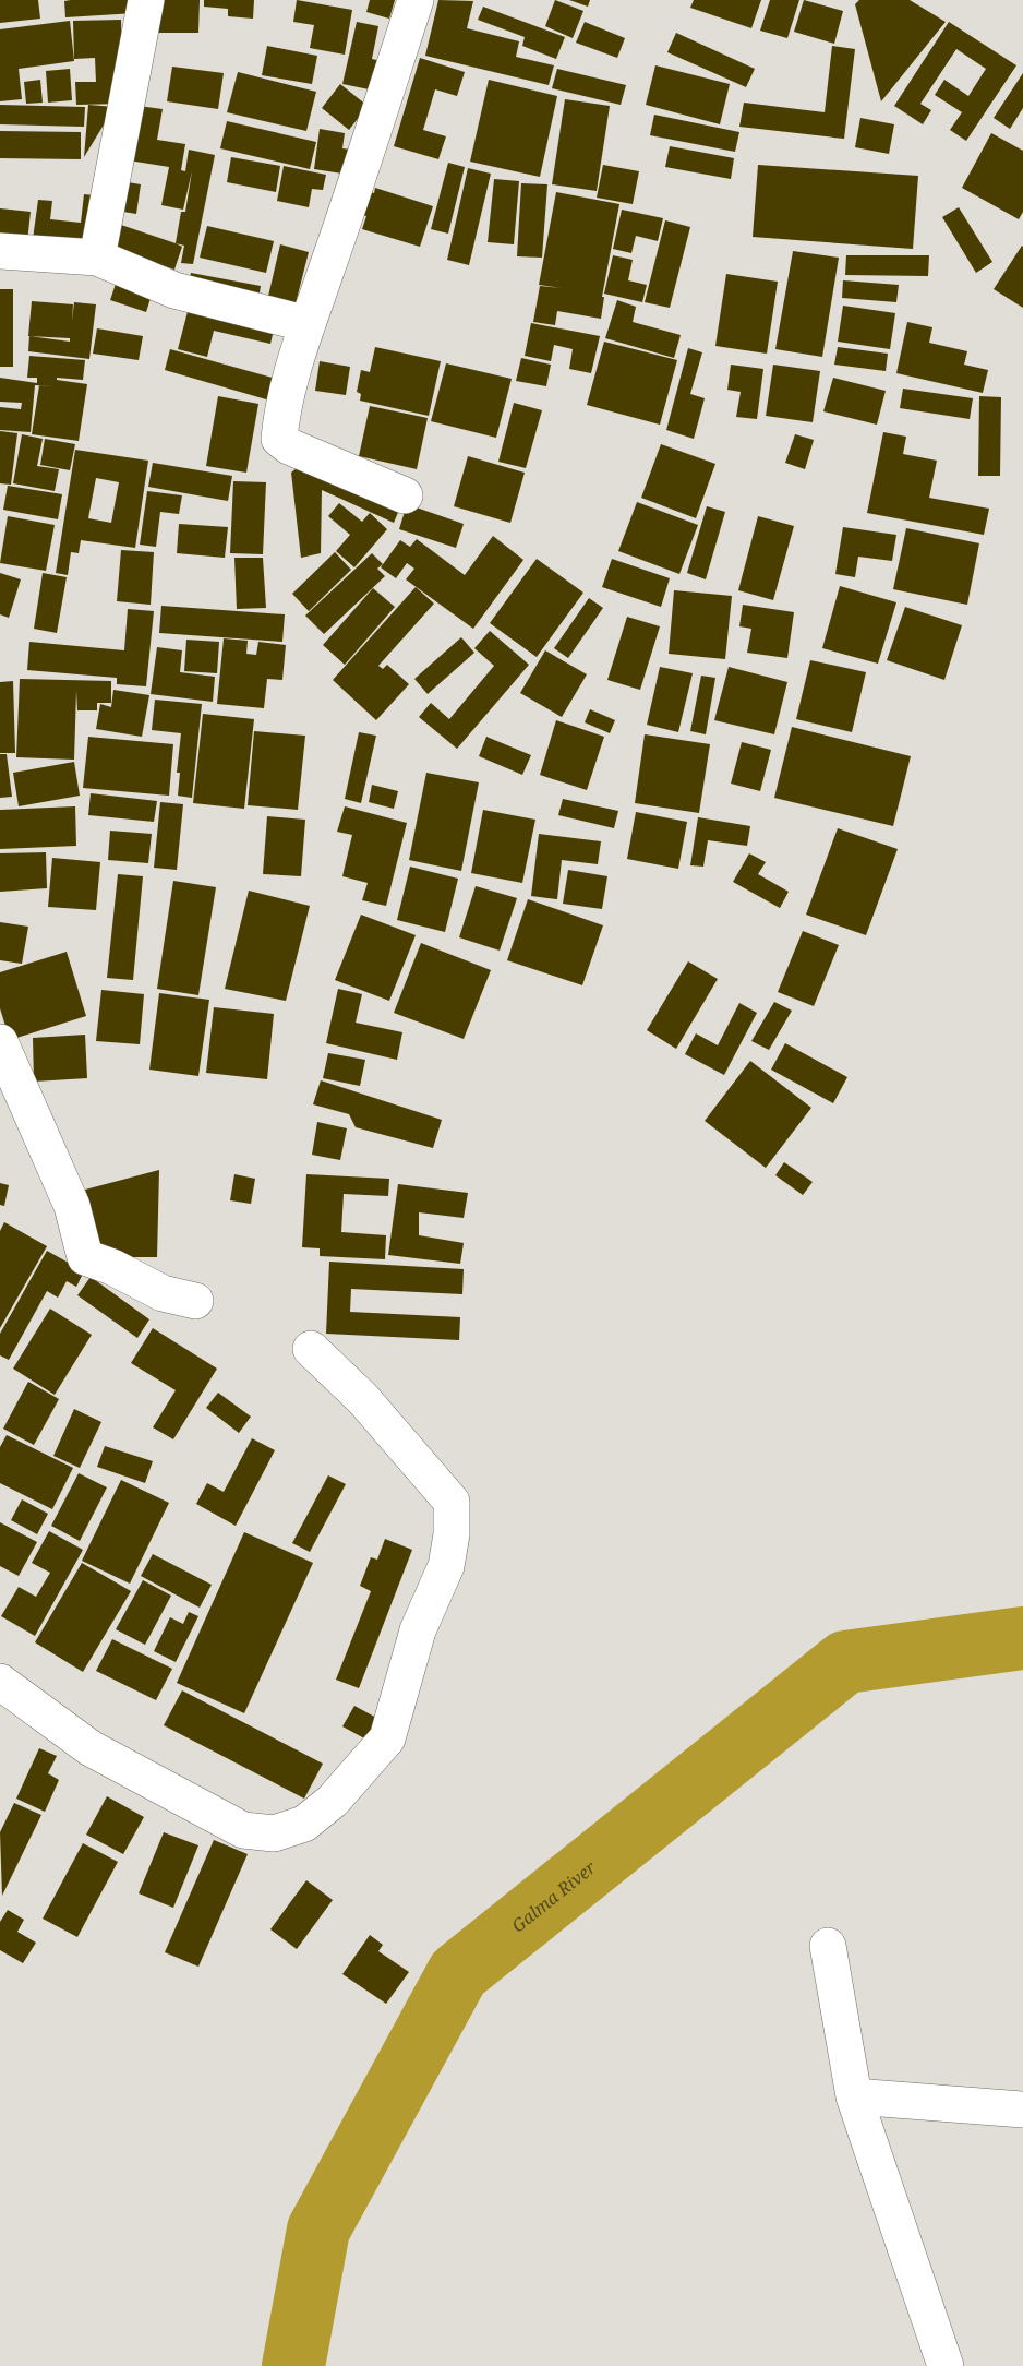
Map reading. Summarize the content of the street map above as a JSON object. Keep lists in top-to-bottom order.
{
  "water": ["Galma River"]
}
